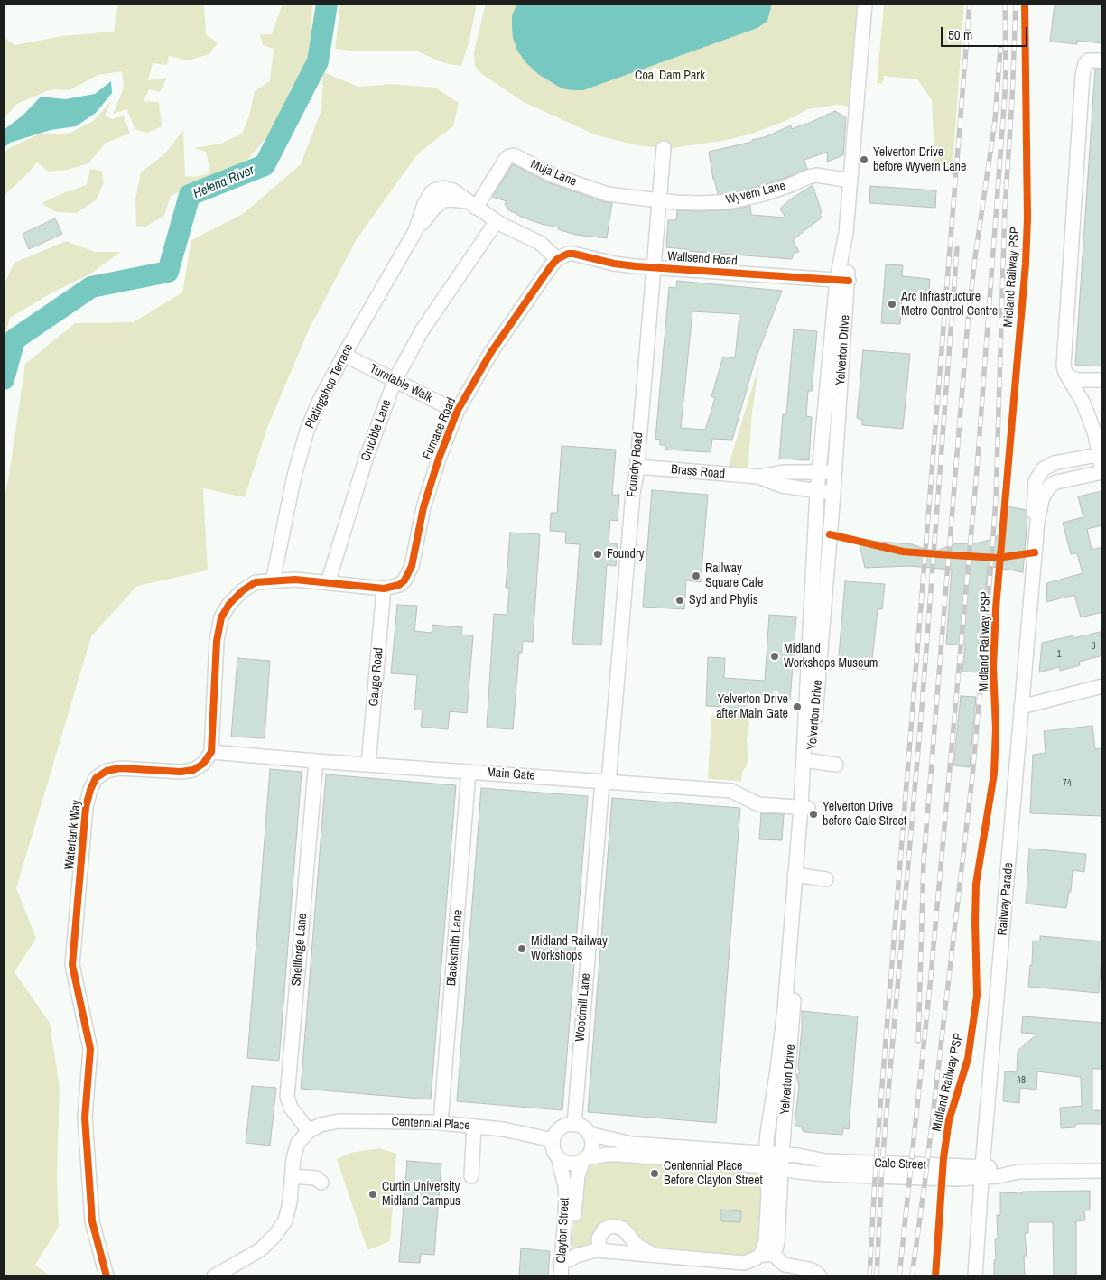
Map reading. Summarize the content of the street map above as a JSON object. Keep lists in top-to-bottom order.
{
  "streets": {
    "street": [
      "Muja Lane",
      "Wyvern Lane",
      "Wallsend Road",
      "Yelverton Drive",
      "Turntable Walk",
      "Platingshop Terrace",
      "Furnace Road",
      "Crucible Lane",
      "Foundry Road",
      "Brass Road",
      "Gauge Road",
      "Main Gate",
      "Watertank Way",
      "Railway Parade",
      "Blacksmith Lane",
      "Shellforge Lane",
      "Woodmill Lane",
      "Centennial Place",
      "Cale Street",
      "Clayton Street"
    ],
    "cycle path": ["Midland Railway PSP"]
  },
  "crossings": [
    ["Muja Lane", "Wyvern Lane"],
    ["Muja Lane", "Platingshop Terrace"],
    ["Muja Lane", "Foundry Road"],
    ["Wyvern Lane", "Yelverton Drive"],
    ["Wyvern Lane", "Foundry Road"],
    ["Wallsend Road", "Yelverton Drive"],
    ["Wallsend Road", "Furnace Road"],
    ["Wallsend Road", "Foundry Road"],
    ["Yelverton Drive", "Brass Road"],
    ["Yelverton Drive", "Main Gate"],
    ["Yelverton Drive", "Cale Street"],
    ["Turntable Walk", "Platingshop Terrace"],
    ["Turntable Walk", "Furnace Road"],
    ["Turntable Walk", "Crucible Lane"],
    ["Furnace Road", "Gauge Road"],
    ["Foundry Road", "Brass Road"],
    ["Foundry Road", "Main Gate"],
    ["Foundry Road", "Woodmill Lane"],
    ["Gauge Road", "Main Gate"],
    ["Main Gate", "Watertank Way"],
    ["Main Gate", "Blacksmith Lane"],
    ["Main Gate", "Shellforge Lane"],
    ["Main Gate", "Woodmill Lane"],
    ["Railway Parade", "Cale Street"],
    ["Blacksmith Lane", "Centennial Place"],
    ["Shellforge Lane", "Centennial Place"],
    ["Woodmill Lane", "Centennial Place"],
    ["Woodmill Lane", "Clayton Street"],
    ["Centennial Place", "Clayton Street"]
  ],
  "water": ["Helena River"],
  "parks": ["Coal Dam Park"],
  "places": [
    "Yelverton Drive before Wyvern Lane",
    "Arc Infrastructure Metro Control Centre",
    "Foundry",
    "Railway Square Cafe",
    "Syd and Phylis",
    "Midland Workshops Museum",
    "Yelverton Drive after Main Gate",
    "Yelverton Drive before Cale Street",
    "Midland Railway Workshops",
    "Centennial Place Before Clayton Street",
    "Curtin University Midland Campus"
  ],
  "house_numbers": [
    "3",
    "1",
    "74",
    "48"
  ],
  "scale_bar": "50 m"
}
